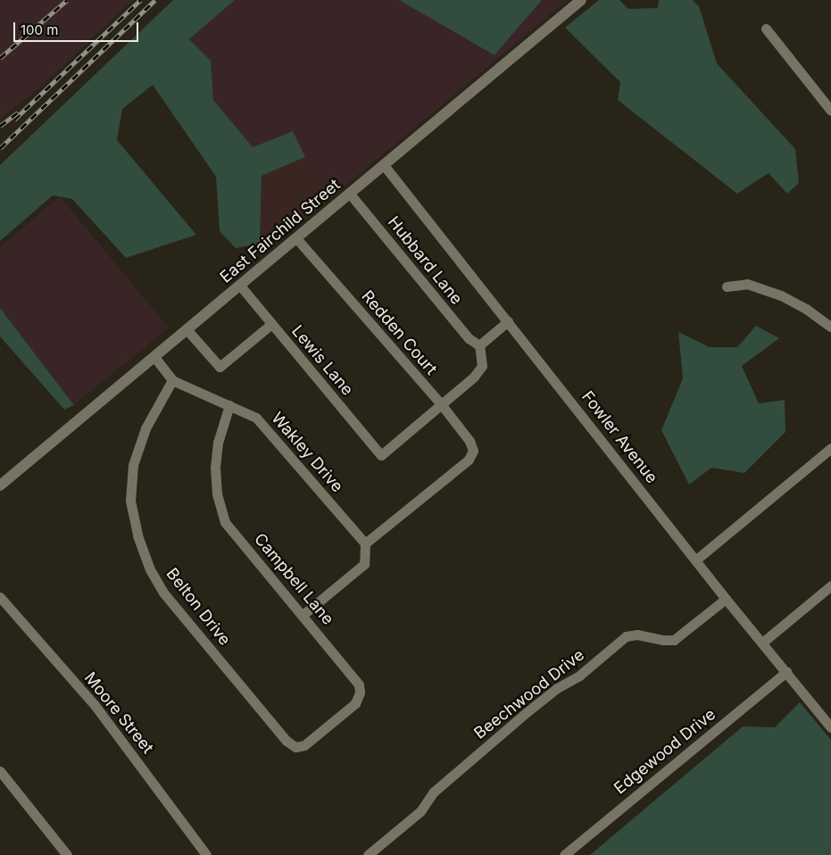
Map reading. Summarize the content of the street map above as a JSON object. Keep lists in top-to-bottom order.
{
  "streets": {
    "street": [
      "East Fairchild Street",
      "Hubbard Lane",
      "Redden Court",
      "Lewis Lane",
      "Fowler Avenue",
      "Wakley Drive",
      "Campbell Lane",
      "Belton Drive",
      "Beechwood Drive",
      "Moore Street",
      "Edgewood Drive"
    ]
  },
  "crossings": [
    ["East Fairchild Street", "Hubbard Lane"],
    ["East Fairchild Street", "Redden Court"],
    ["East Fairchild Street", "Lewis Lane"],
    ["East Fairchild Street", "Fowler Avenue"],
    ["East Fairchild Street", "Wakley Drive"],
    ["Redden Court", "Lewis Lane"],
    ["Redden Court", "Wakley Drive"],
    ["Fowler Avenue", "Beechwood Drive"],
    ["Fowler Avenue", "Edgewood Drive"],
    ["Wakley Drive", "Campbell Lane"],
    ["Wakley Drive", "Belton Drive"],
    ["Campbell Lane", "Belton Drive"]
  ],
  "scale_bar": "100 m"
}
